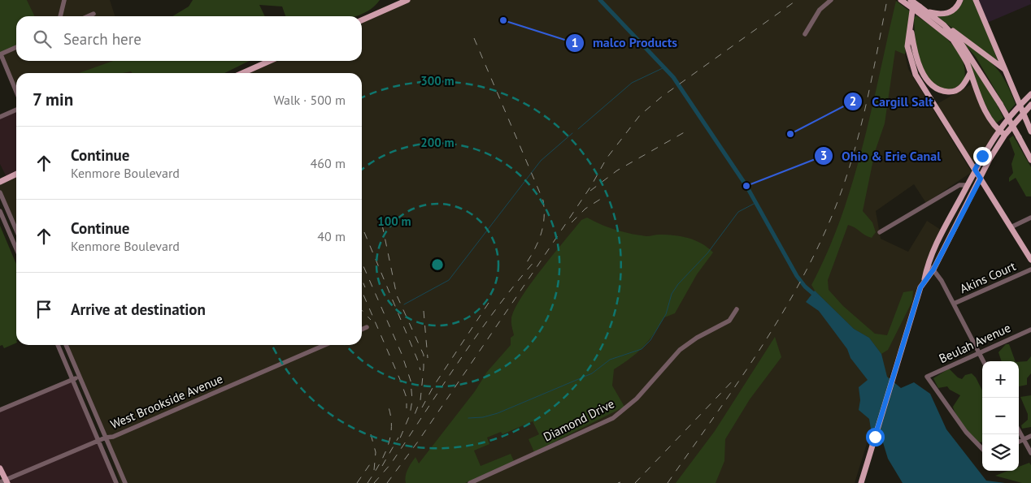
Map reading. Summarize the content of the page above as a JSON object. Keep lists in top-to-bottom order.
{
  "streets": {
    "street": [
      "Akins Court",
      "Beulah Avenue",
      "West Brookside Avenue",
      "Diamond Drive"
    ]
  },
  "places": ["malco Products", "Cargill Salt", "Ohio & Erie Canal"],
  "page": {
    "search": "Search here",
    "heading": ["7 min", "Walk · 500 m"],
    "list": [
      ["Continue", "Kenmore Boulevard", "460 m"],
      ["Continue", "Kenmore Boulevard", "40 m"],
      "Arrive at destination"
    ],
    "map_buttons": ["+", "−"]
  },
  "rings": ["300 m", "200 m", "100 m"]
}
